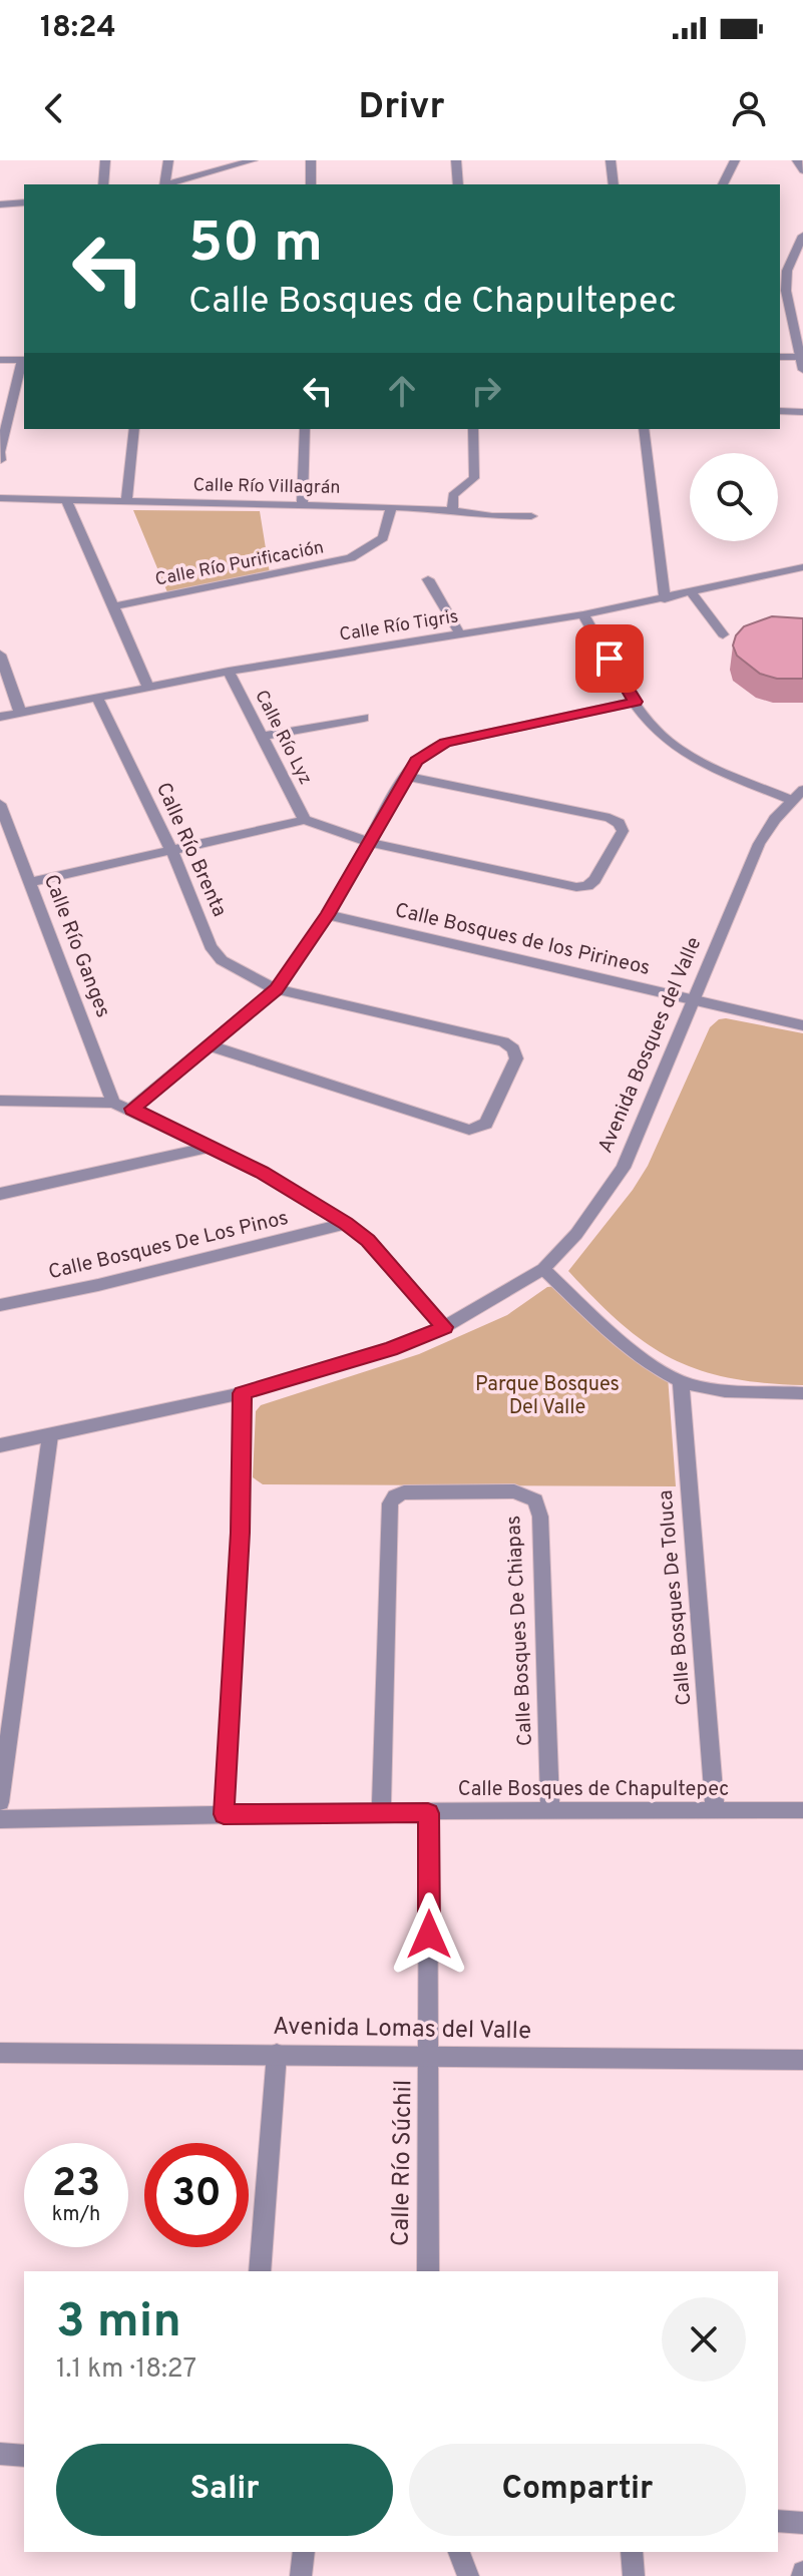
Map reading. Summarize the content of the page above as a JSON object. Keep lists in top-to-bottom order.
{
  "streets": {
    "street": [
      "Calle Río Villagrán",
      "Calle Río Purificación",
      "Calle Río Tigris",
      "Calle Río Lyz",
      "Calle Río Brenta",
      "Calle Bosques de los Pirineos",
      "Calle Río Ganges",
      "Avenida Bosques del Valle",
      "Calle Bosques De Los Pinos",
      "Calle Bosques De Toluca",
      "Calle Bosques De Chiapas",
      "Calle Bosques de Chapultepec",
      "Avenida Lomas del Valle",
      "Calle Río Súchil"
    ]
  },
  "crossings": [
    ["Calle Río Villagrán", "Calle Río Purificación"],
    ["Calle Río Tigris", "Calle Río Lyz"],
    ["Calle Río Tigris", "Calle Río Brenta"],
    ["Calle Bosques de los Pirineos", "Avenida Bosques del Valle"],
    ["Calle Bosques De Toluca", "Calle Bosques de Chapultepec"],
    ["Calle Bosques De Chiapas", "Calle Bosques de Chapultepec"],
    ["Calle Bosques de Chapultepec", "Calle Río Súchil"],
    ["Avenida Lomas del Valle", "Calle Río Súchil"]
  ],
  "parks": ["Parque Bosques Del Valle"],
  "page": {
    "status": "18:24",
    "header": "Drivr",
    "turn": ["50 m", "Calle Bosques de Chapultepec"],
    "speed": "23 km/h",
    "limit": "30",
    "heading": ["3 min", "1.1 km · 18:27"],
    "buttons": ["Salir", "Compartir"]
  }
}
